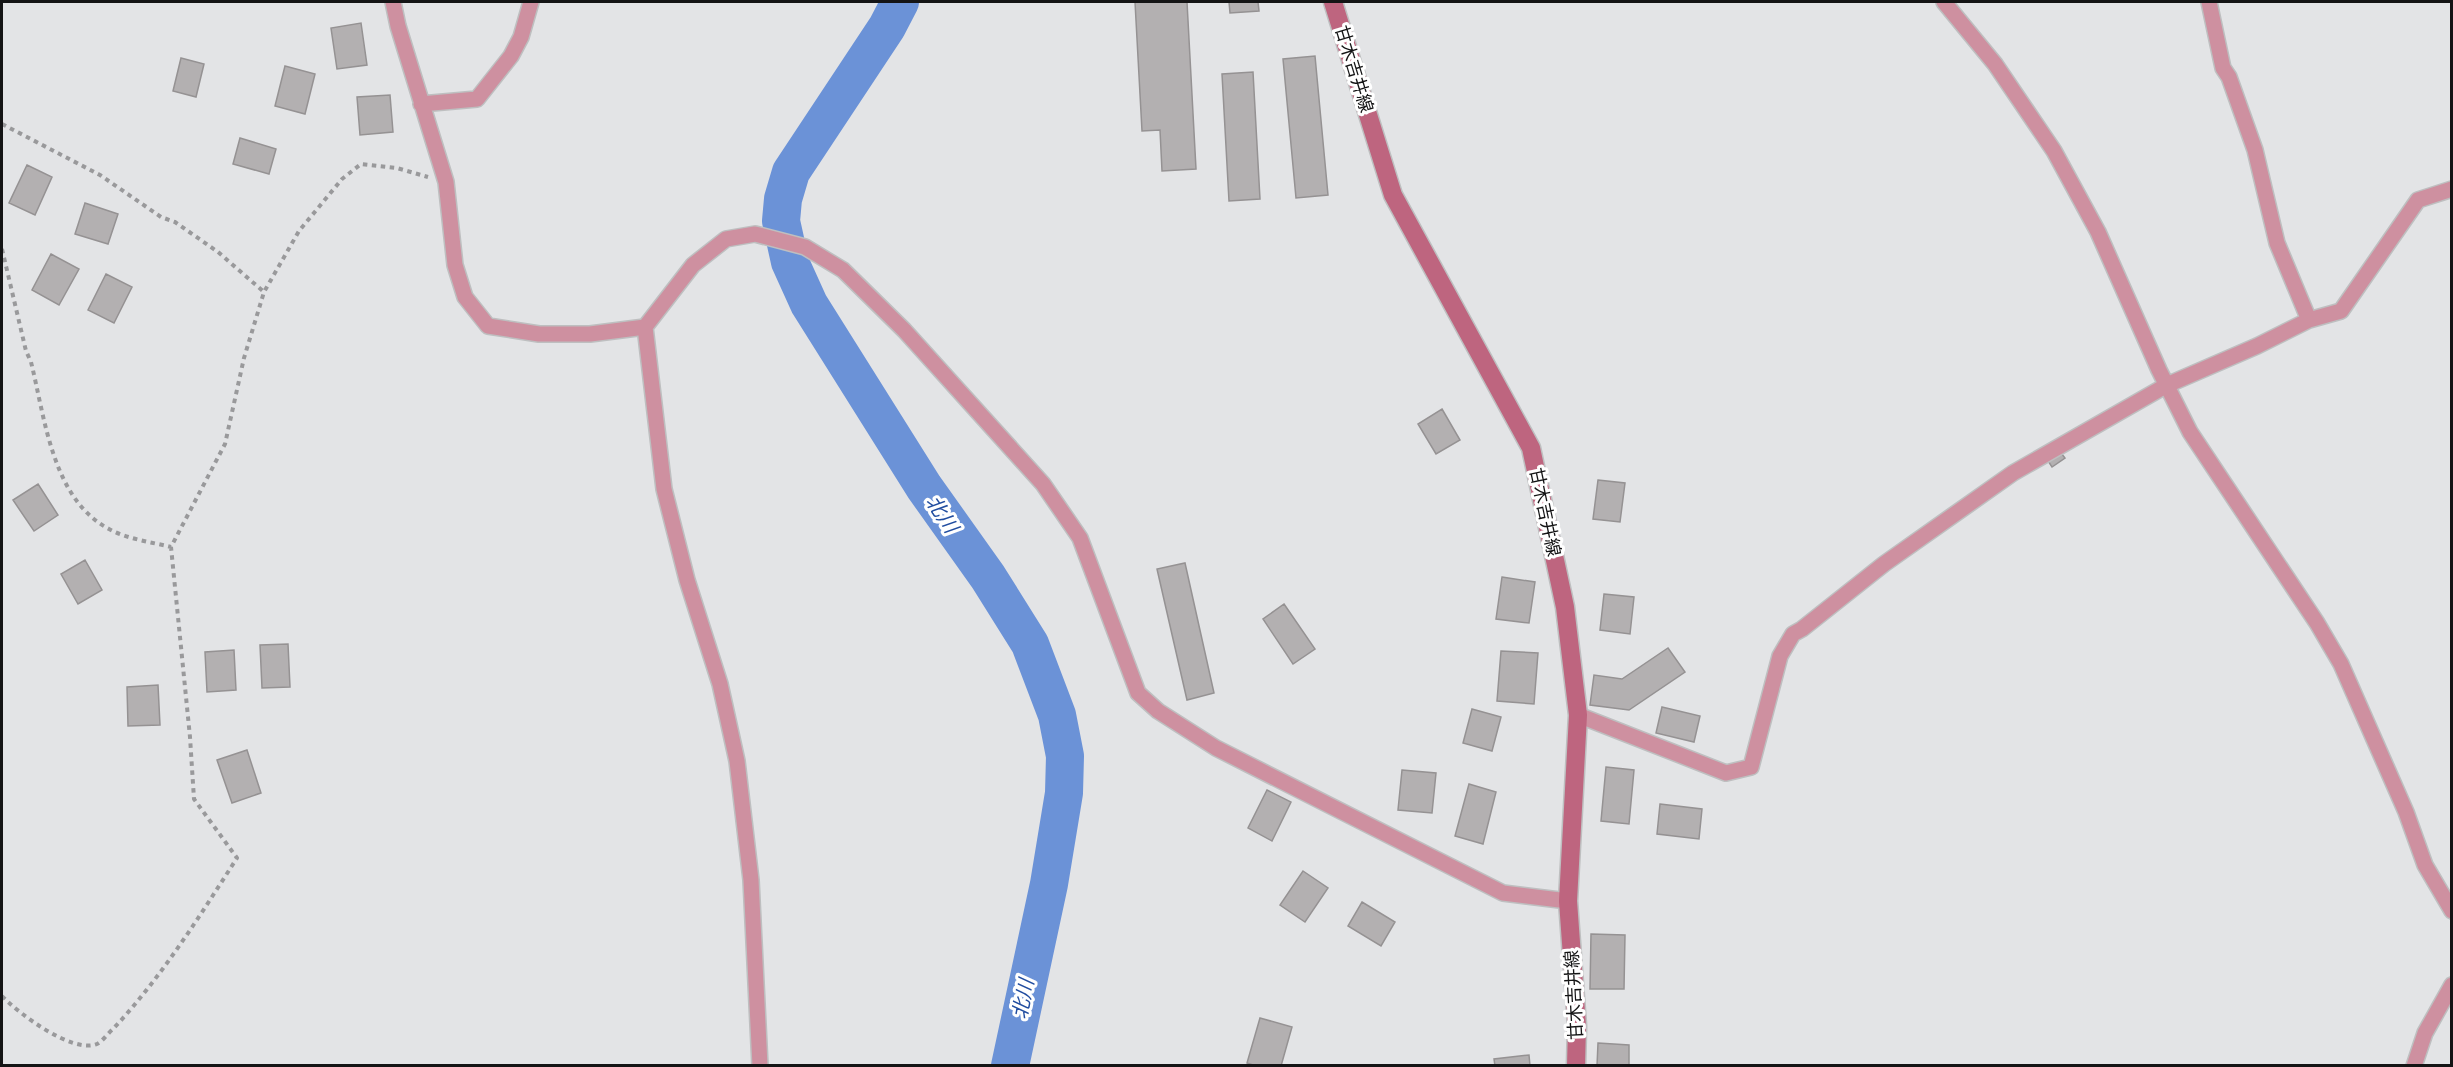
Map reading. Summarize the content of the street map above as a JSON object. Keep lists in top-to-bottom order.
{
  "streets": {
    "main road": ["甘木吉井線"]
  },
  "water": ["北川"]
}
